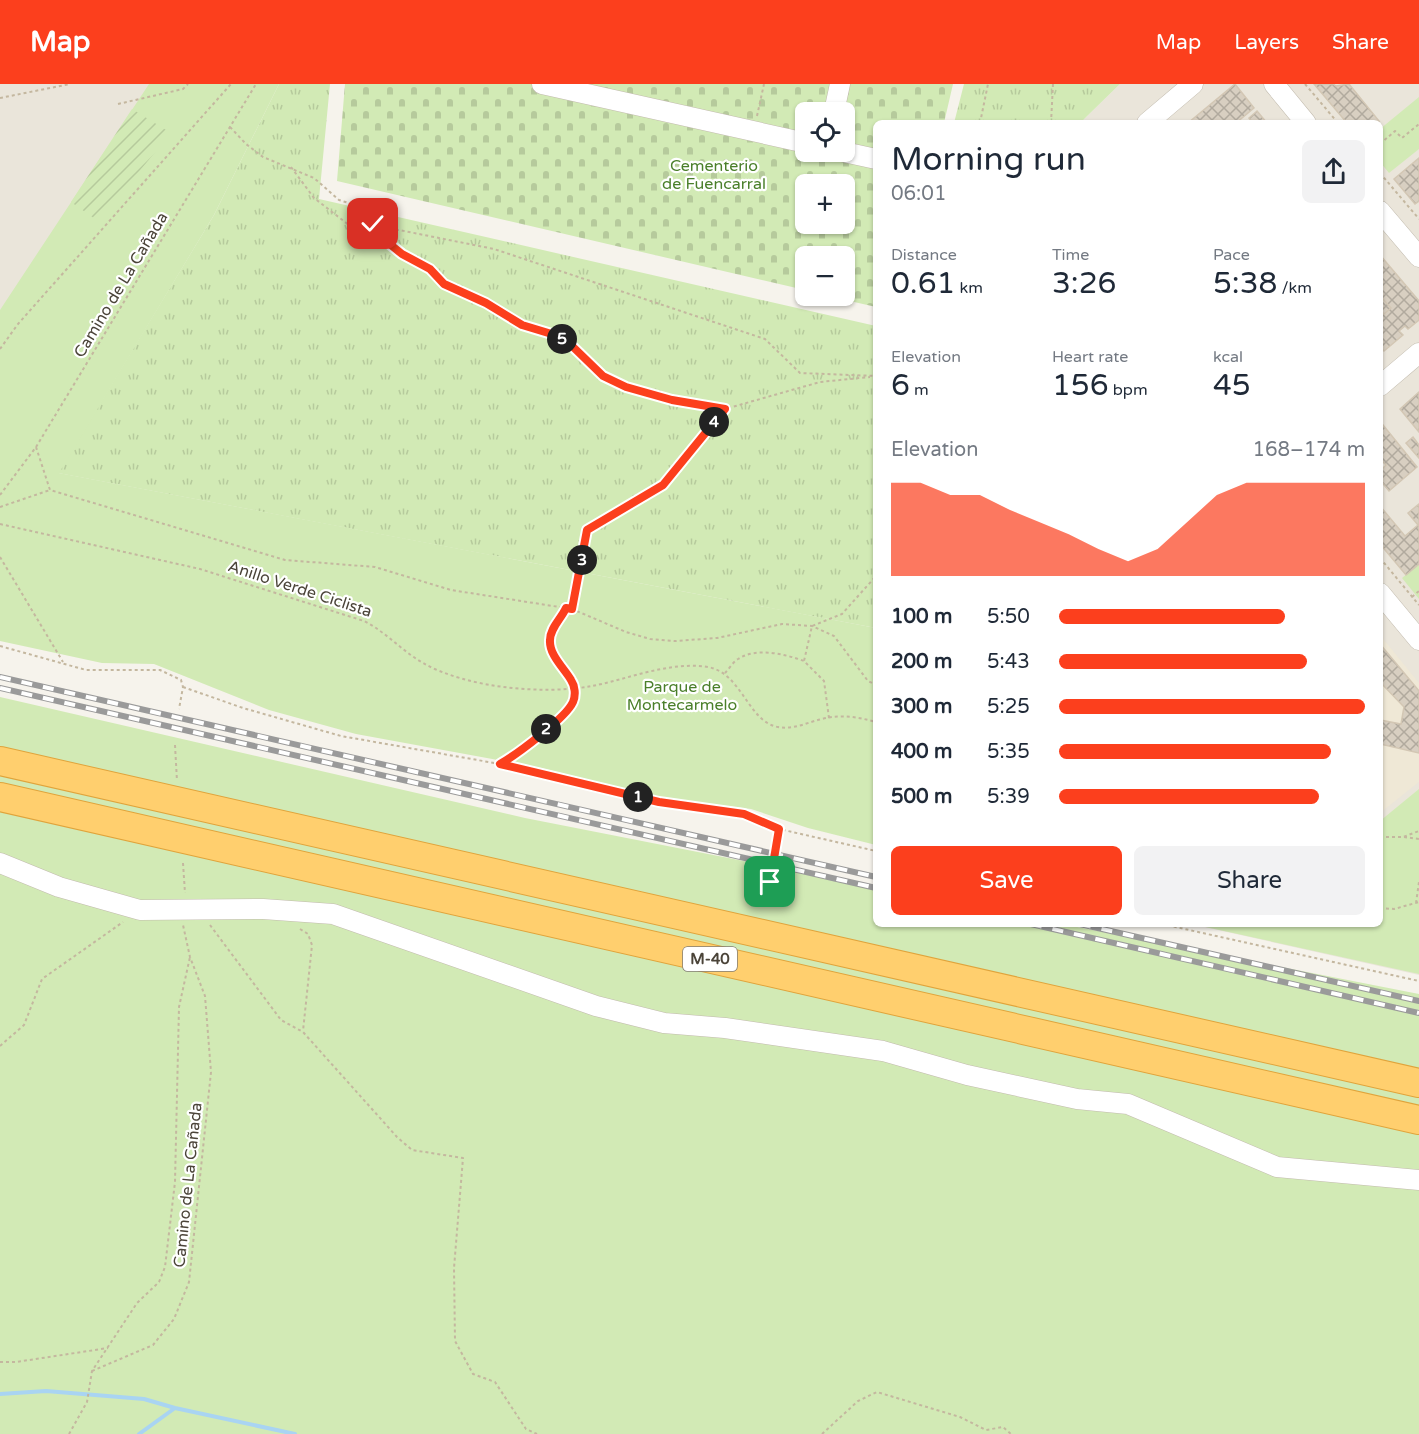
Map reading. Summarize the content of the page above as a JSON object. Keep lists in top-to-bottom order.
{
  "streets": {
    "highway": ["M-40"],
    "path": ["Camino de La Cañada", "Anillo Verde Ciclista"]
  },
  "parks": ["Cementerio de Fuencarral", "Parque de Montecarmelo"],
  "page": {
    "header": "Map",
    "nav": ["Map", "Layers", "Share"],
    "map_buttons": ["+", "−"],
    "heading": ["Morning run", "06:01"],
    "stats": [
      ["Distance", "0.61 km"],
      ["Time", "3:26"],
      ["Pace", "5:38 /km"],
      ["Elevation", "6 m"],
      ["Heart rate", "156 bpm"],
      ["kcal", "45"]
    ],
    "pins": [
      "5",
      "4",
      "3",
      "2",
      "1"
    ],
    "chart": ["Elevation", "168–174 m"],
    "list": [
      {
        "name": "100 m",
        "note": "5:50"
      },
      {
        "name": "200 m",
        "note": "5:43"
      },
      {
        "name": "300 m",
        "note": "5:25"
      },
      {
        "name": "400 m",
        "note": "5:35"
      },
      {
        "name": "500 m",
        "note": "5:39"
      }
    ],
    "buttons": ["Save", "Share"]
  }
}
